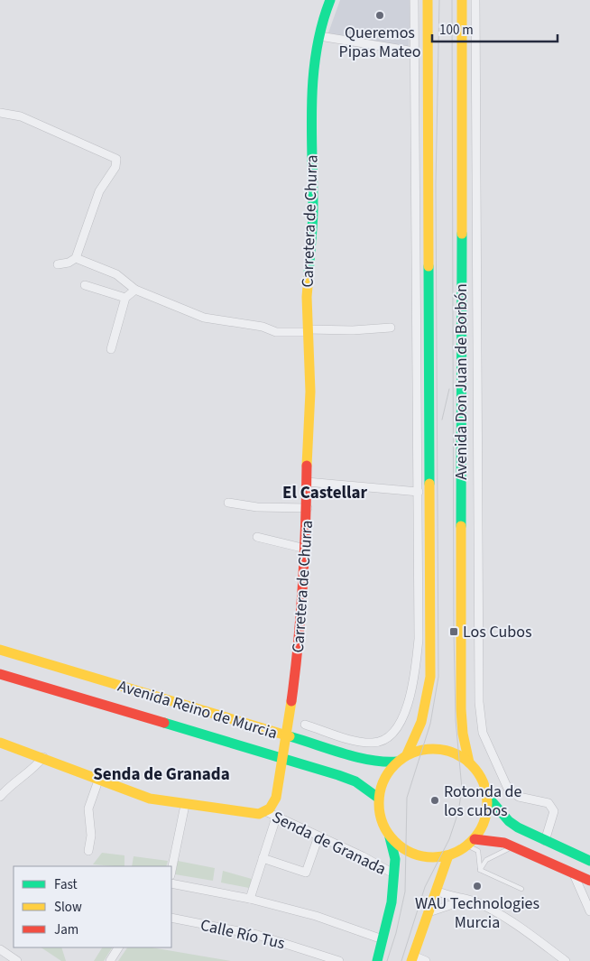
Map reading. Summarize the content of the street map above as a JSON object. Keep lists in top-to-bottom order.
{
  "streets": {
    "main road": ["Carretera de Churra", "Avenida Don Juan de Borbón", "Avenida Reino de Murcia"],
    "street": ["Senda de Granada", "Calle Río Tus"]
  },
  "crossings": [
    ["Carretera de Churra", "Avenida Reino de Murcia"],
    ["Carretera de Churra", "Senda de Granada"],
    ["Avenida Don Juan de Borbón", "Avenida Reino de Murcia"]
  ],
  "districts": ["El Castellar", "Senda de Granada"],
  "places": {
    "other": ["Queremos Pipas Mateo", "Rotonda de los cubos", "WAU Technologies Murcia"],
    "transit": ["Los Cubos"]
  },
  "legend": ["Fast", "Slow", "Jam"],
  "scale_bar": "100 m"
}
